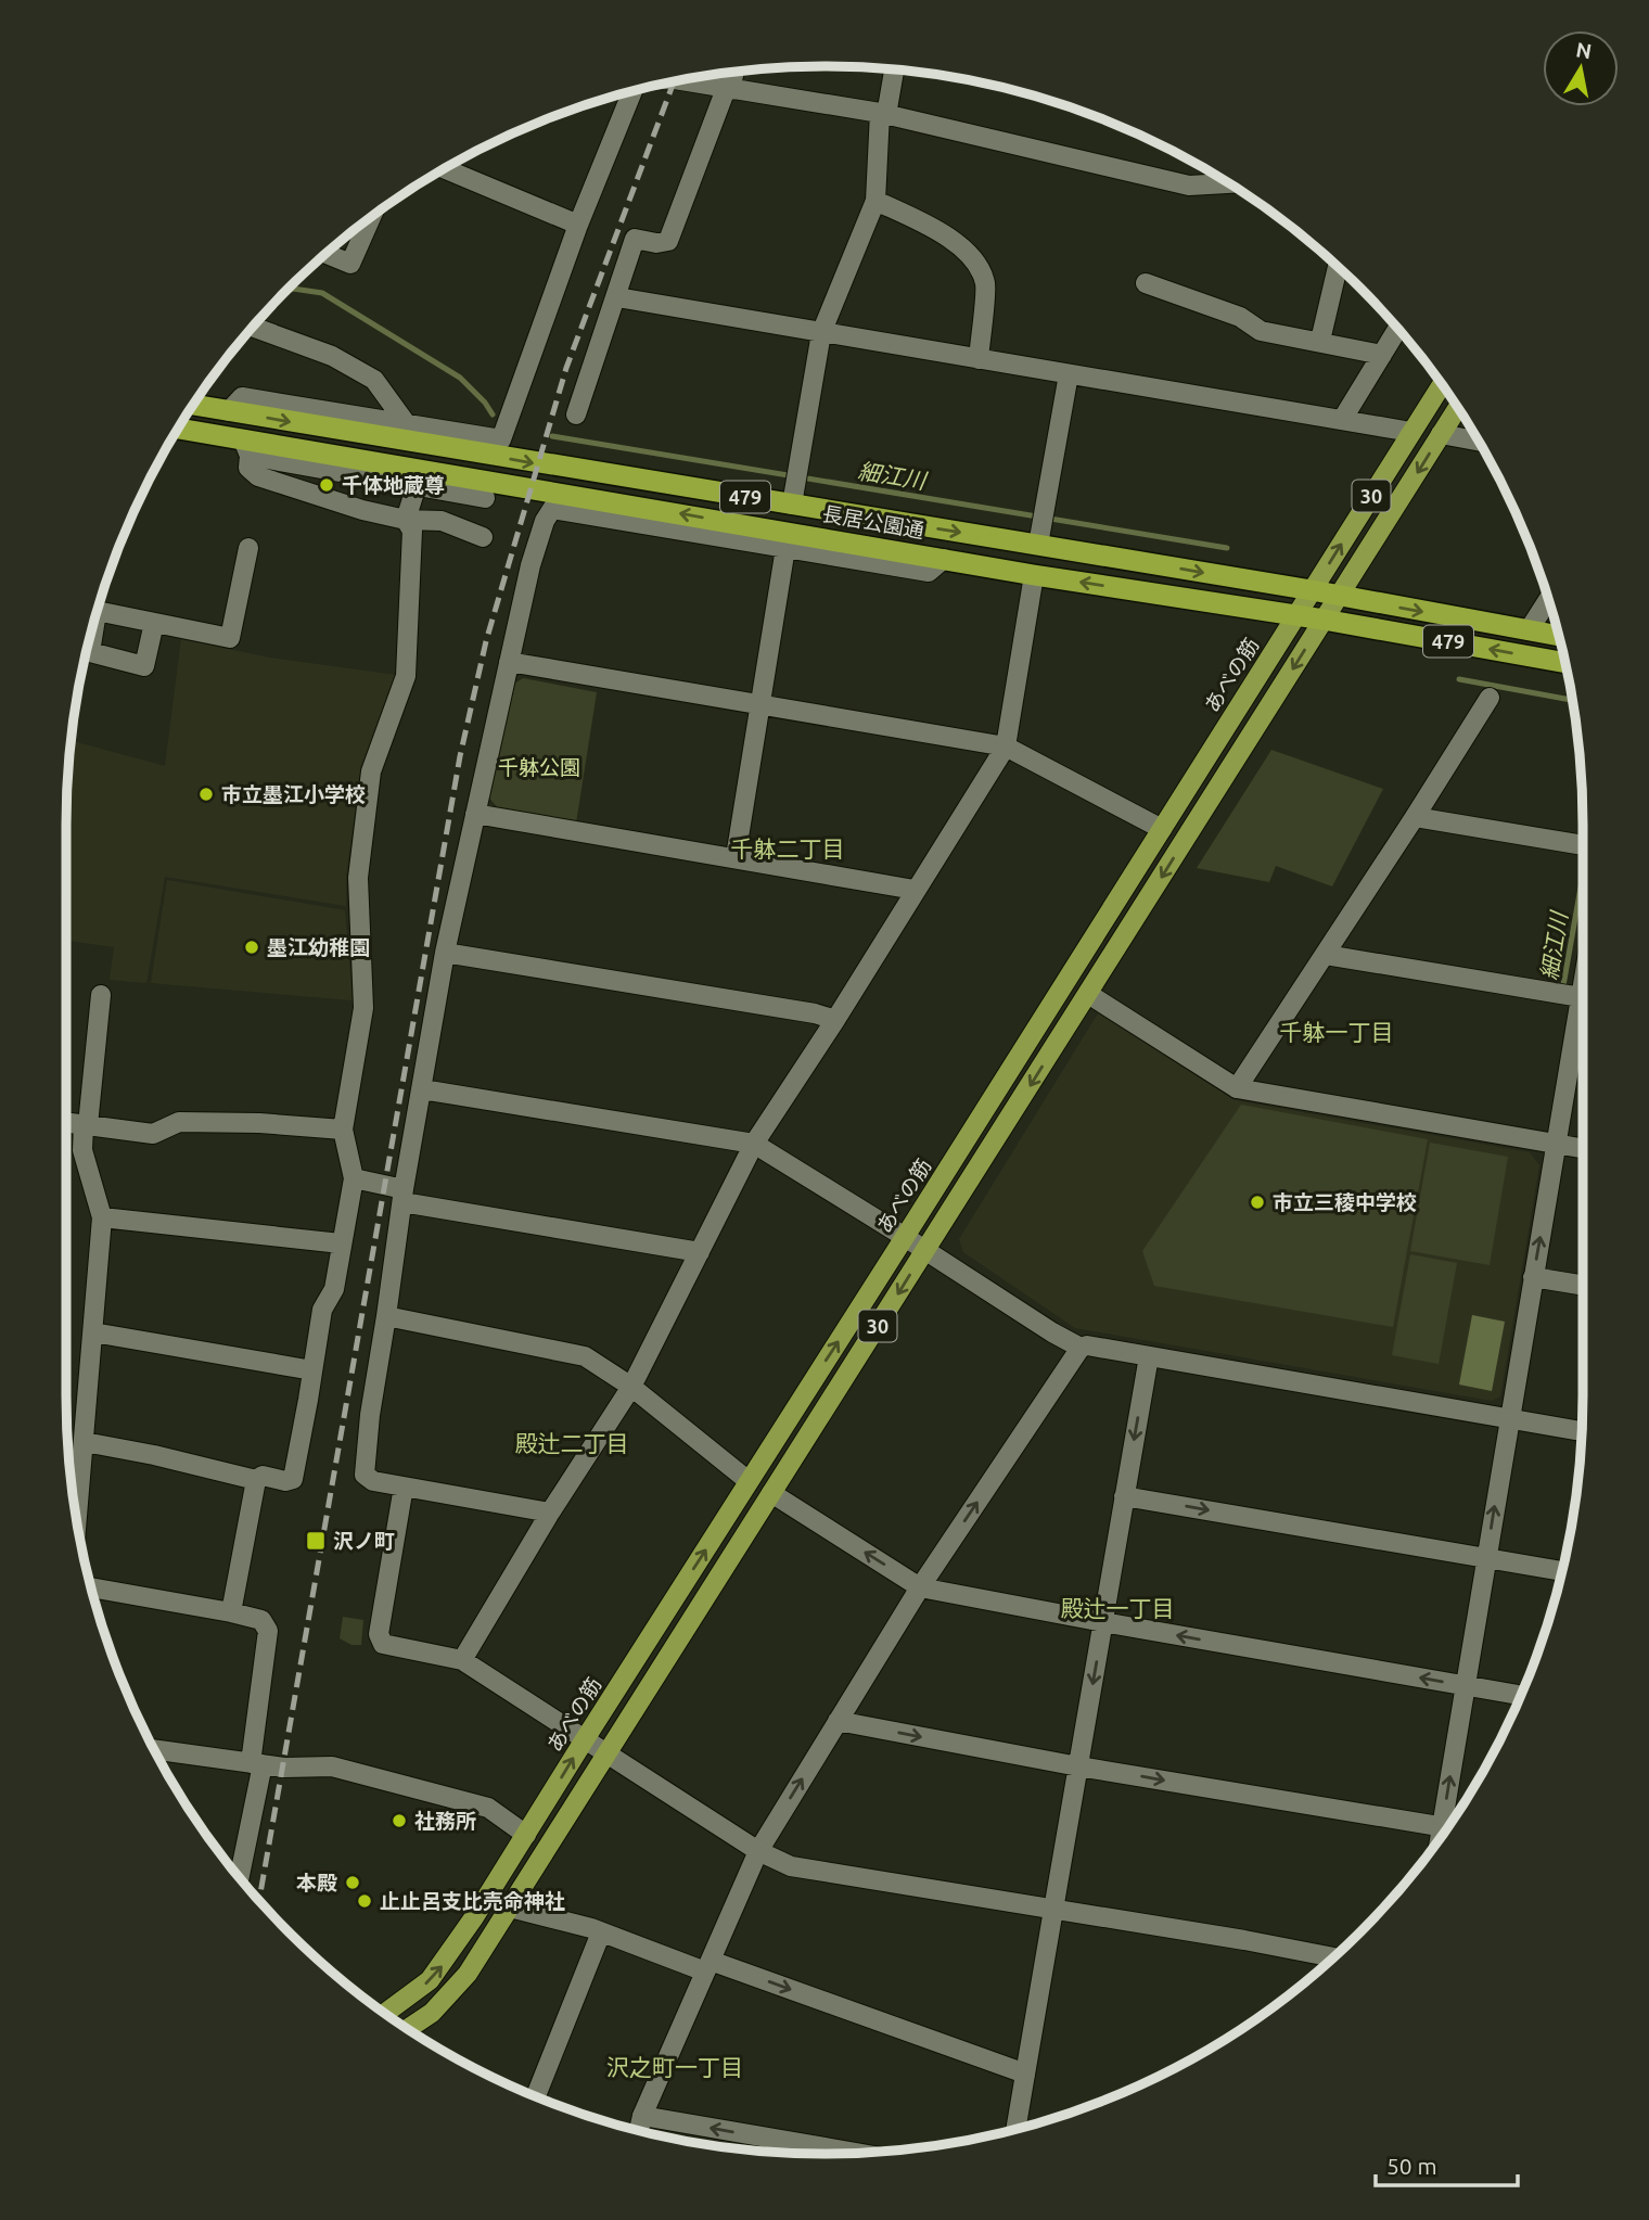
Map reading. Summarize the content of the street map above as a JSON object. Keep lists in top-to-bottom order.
{
  "streets": {
    "highway": ["479", "長居公園通"],
    "main road": ["30", "あべの筋"]
  },
  "crossings": [
    ["30", "長居公園通"],
    ["長居公園通", "あべの筋"]
  ],
  "districts": [
    "千躰二丁目",
    "千躰一丁目",
    "殿辻二丁目",
    "殿辻一丁目",
    "沢之町一丁目"
  ],
  "water": ["細江川"],
  "parks": ["千躰公園"],
  "places": {
    "other": [
      "千体地蔵尊",
      "市立墨江小学校",
      "墨江幼稚園",
      "市立三稜中学校",
      "社務所",
      "本殿",
      "止止呂支比売命神社"
    ],
    "transit": ["沢ノ町"]
  },
  "scale_bar": "50 m",
  "north": "top"
}
